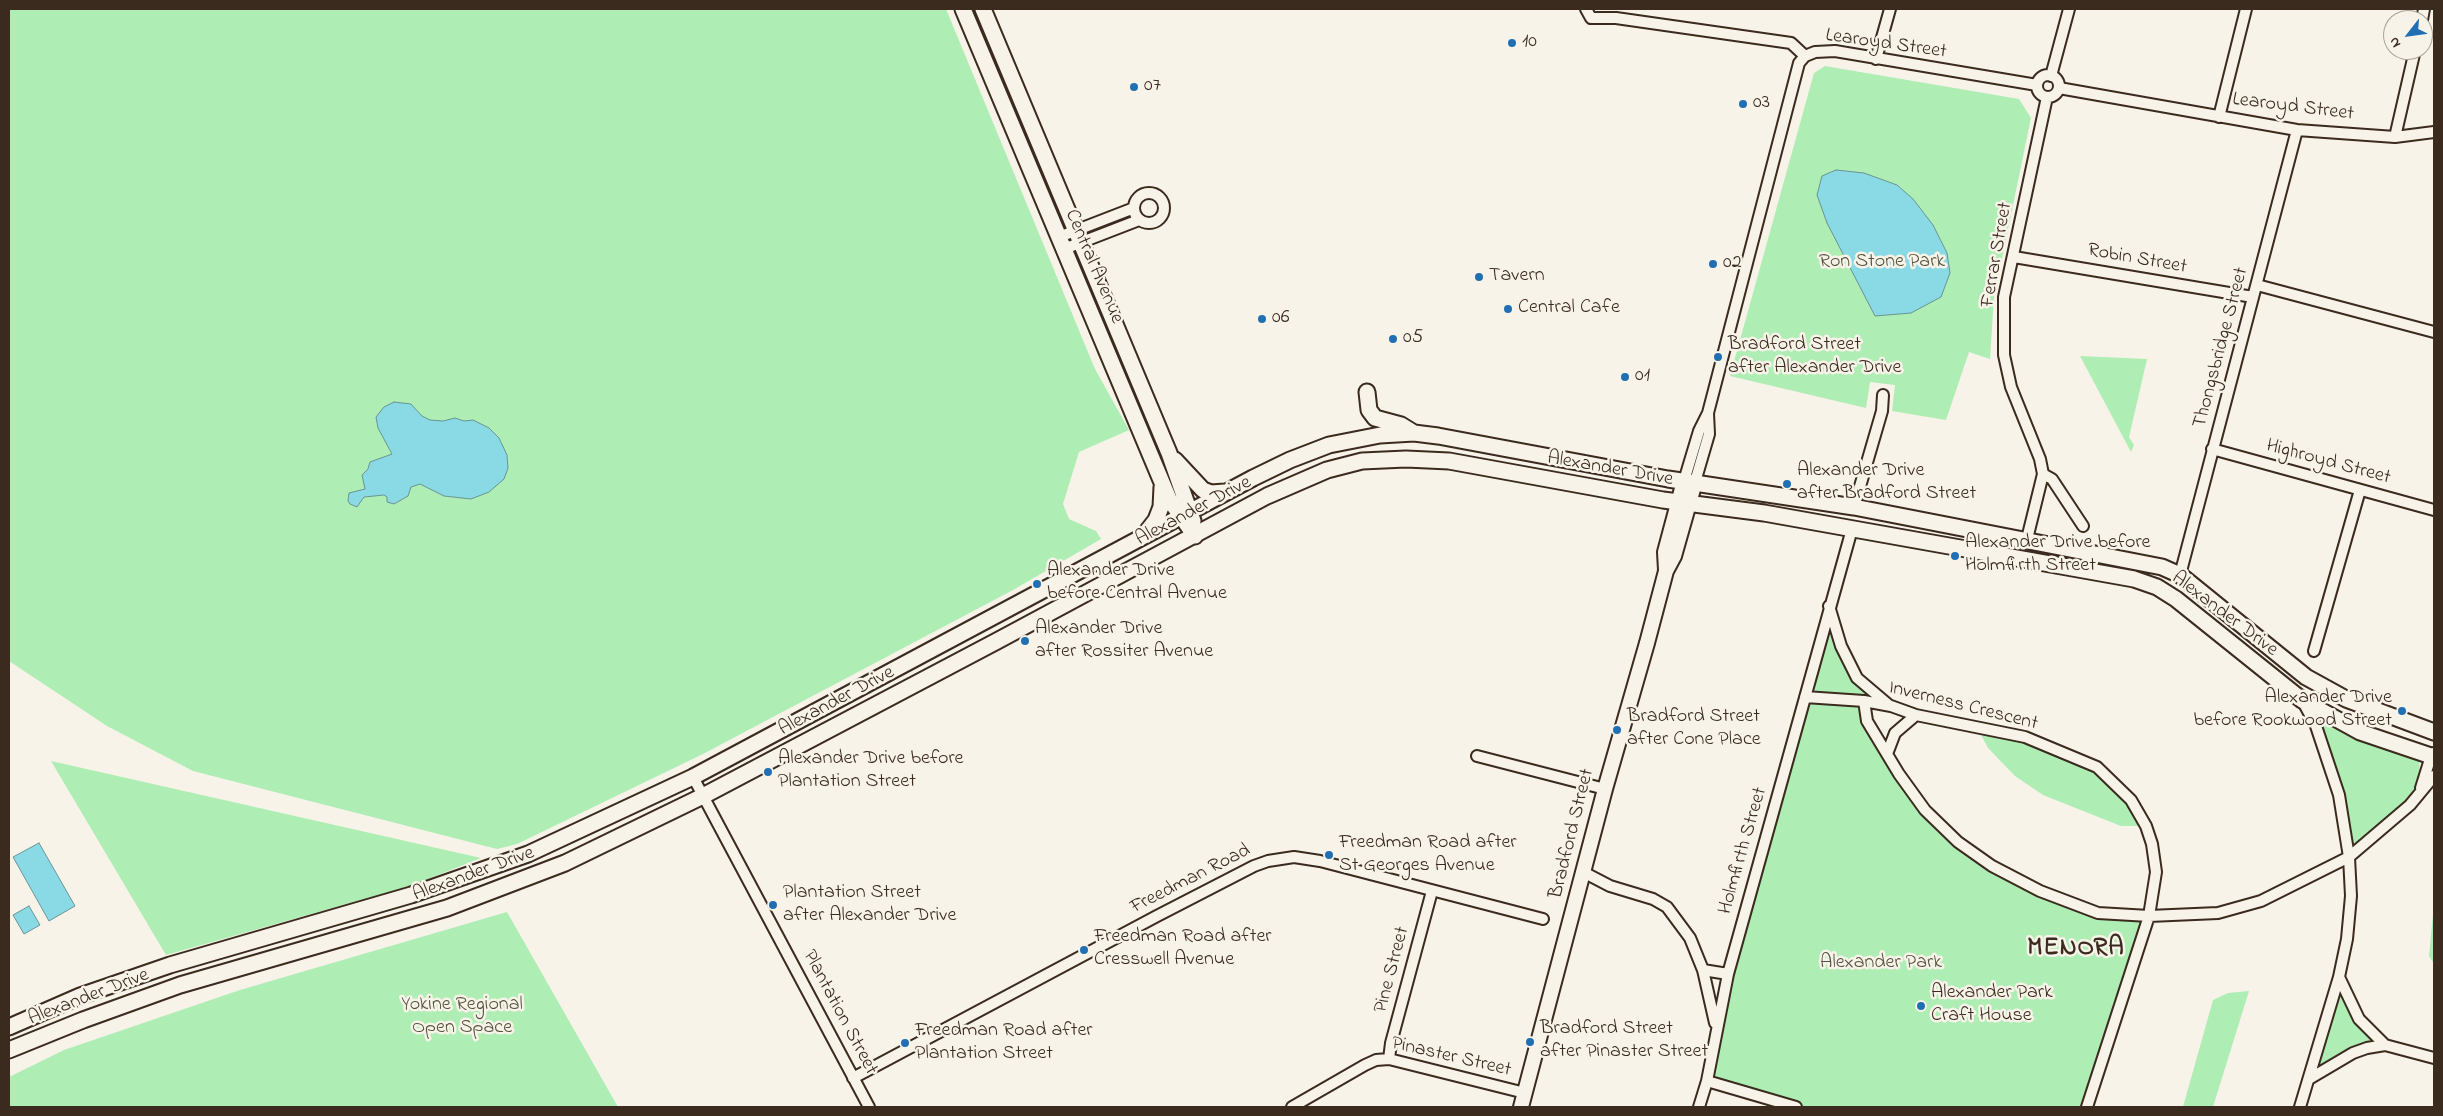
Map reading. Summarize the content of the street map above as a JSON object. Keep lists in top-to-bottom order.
{
  "streets": {
    "main road": ["Central Avenue", "Alexander Drive"],
    "street": [
      "Learoyd Street",
      "Ferrar Street",
      "Robin Street",
      "Thongsbridge Street",
      "Highroyd Street",
      "Inverness Crescent",
      "Bradford Street",
      "Holmfirth Street",
      "Freedman Road",
      "Pine Street",
      "Plantation Street",
      "Pinaster Street"
    ]
  },
  "crossings": [
    ["Learoyd Street", "Ferrar Street"],
    ["Learoyd Street", "Thongsbridge Street"],
    ["Learoyd Street", "Bradford Street"],
    ["Ferrar Street", "Robin Street"],
    ["Ferrar Street", "Alexander Drive"],
    ["Robin Street", "Thongsbridge Street"],
    ["Central Avenue", "Alexander Drive"],
    ["Thongsbridge Street", "Highroyd Street"],
    ["Thongsbridge Street", "Alexander Drive"],
    ["Alexander Drive", "Bradford Street"],
    ["Alexander Drive", "Holmfirth Street"],
    ["Alexander Drive", "Plantation Street"],
    ["Inverness Crescent", "Holmfirth Street"],
    ["Bradford Street", "Pinaster Street"],
    ["Freedman Road", "Pine Street"],
    ["Freedman Road", "Plantation Street"],
    ["Pine Street", "Pinaster Street"]
  ],
  "districts": ["MENORA"],
  "parks": ["Ron Stone Park", "Alexander Park", "Yokine Regional Open Space"],
  "places": [
    "10",
    "07",
    "03",
    "02",
    "Tavern",
    "Central Cafe",
    "06",
    "05",
    "Bradford Street after Alexander Drive",
    "01",
    "Alexander Drive after Bradford Street",
    "Alexander Drive before Holmfirth Street",
    "Alexander Drive before Central Avenue",
    "Alexander Drive after Rossiter Avenue",
    "Alexander Drive before Rookwood Street",
    "Bradford Street after Cone Place",
    "Alexander Drive before Plantation Street",
    "Freedman Road after St Georges Avenue",
    "Plantation Street after Alexander Drive",
    "Freedman Road after Cresswell Avenue",
    "Alexander Park Craft House",
    "Bradford Street after Pinaster Street",
    "Freedman Road after Plantation Street"
  ],
  "north": "bottom left"
}
